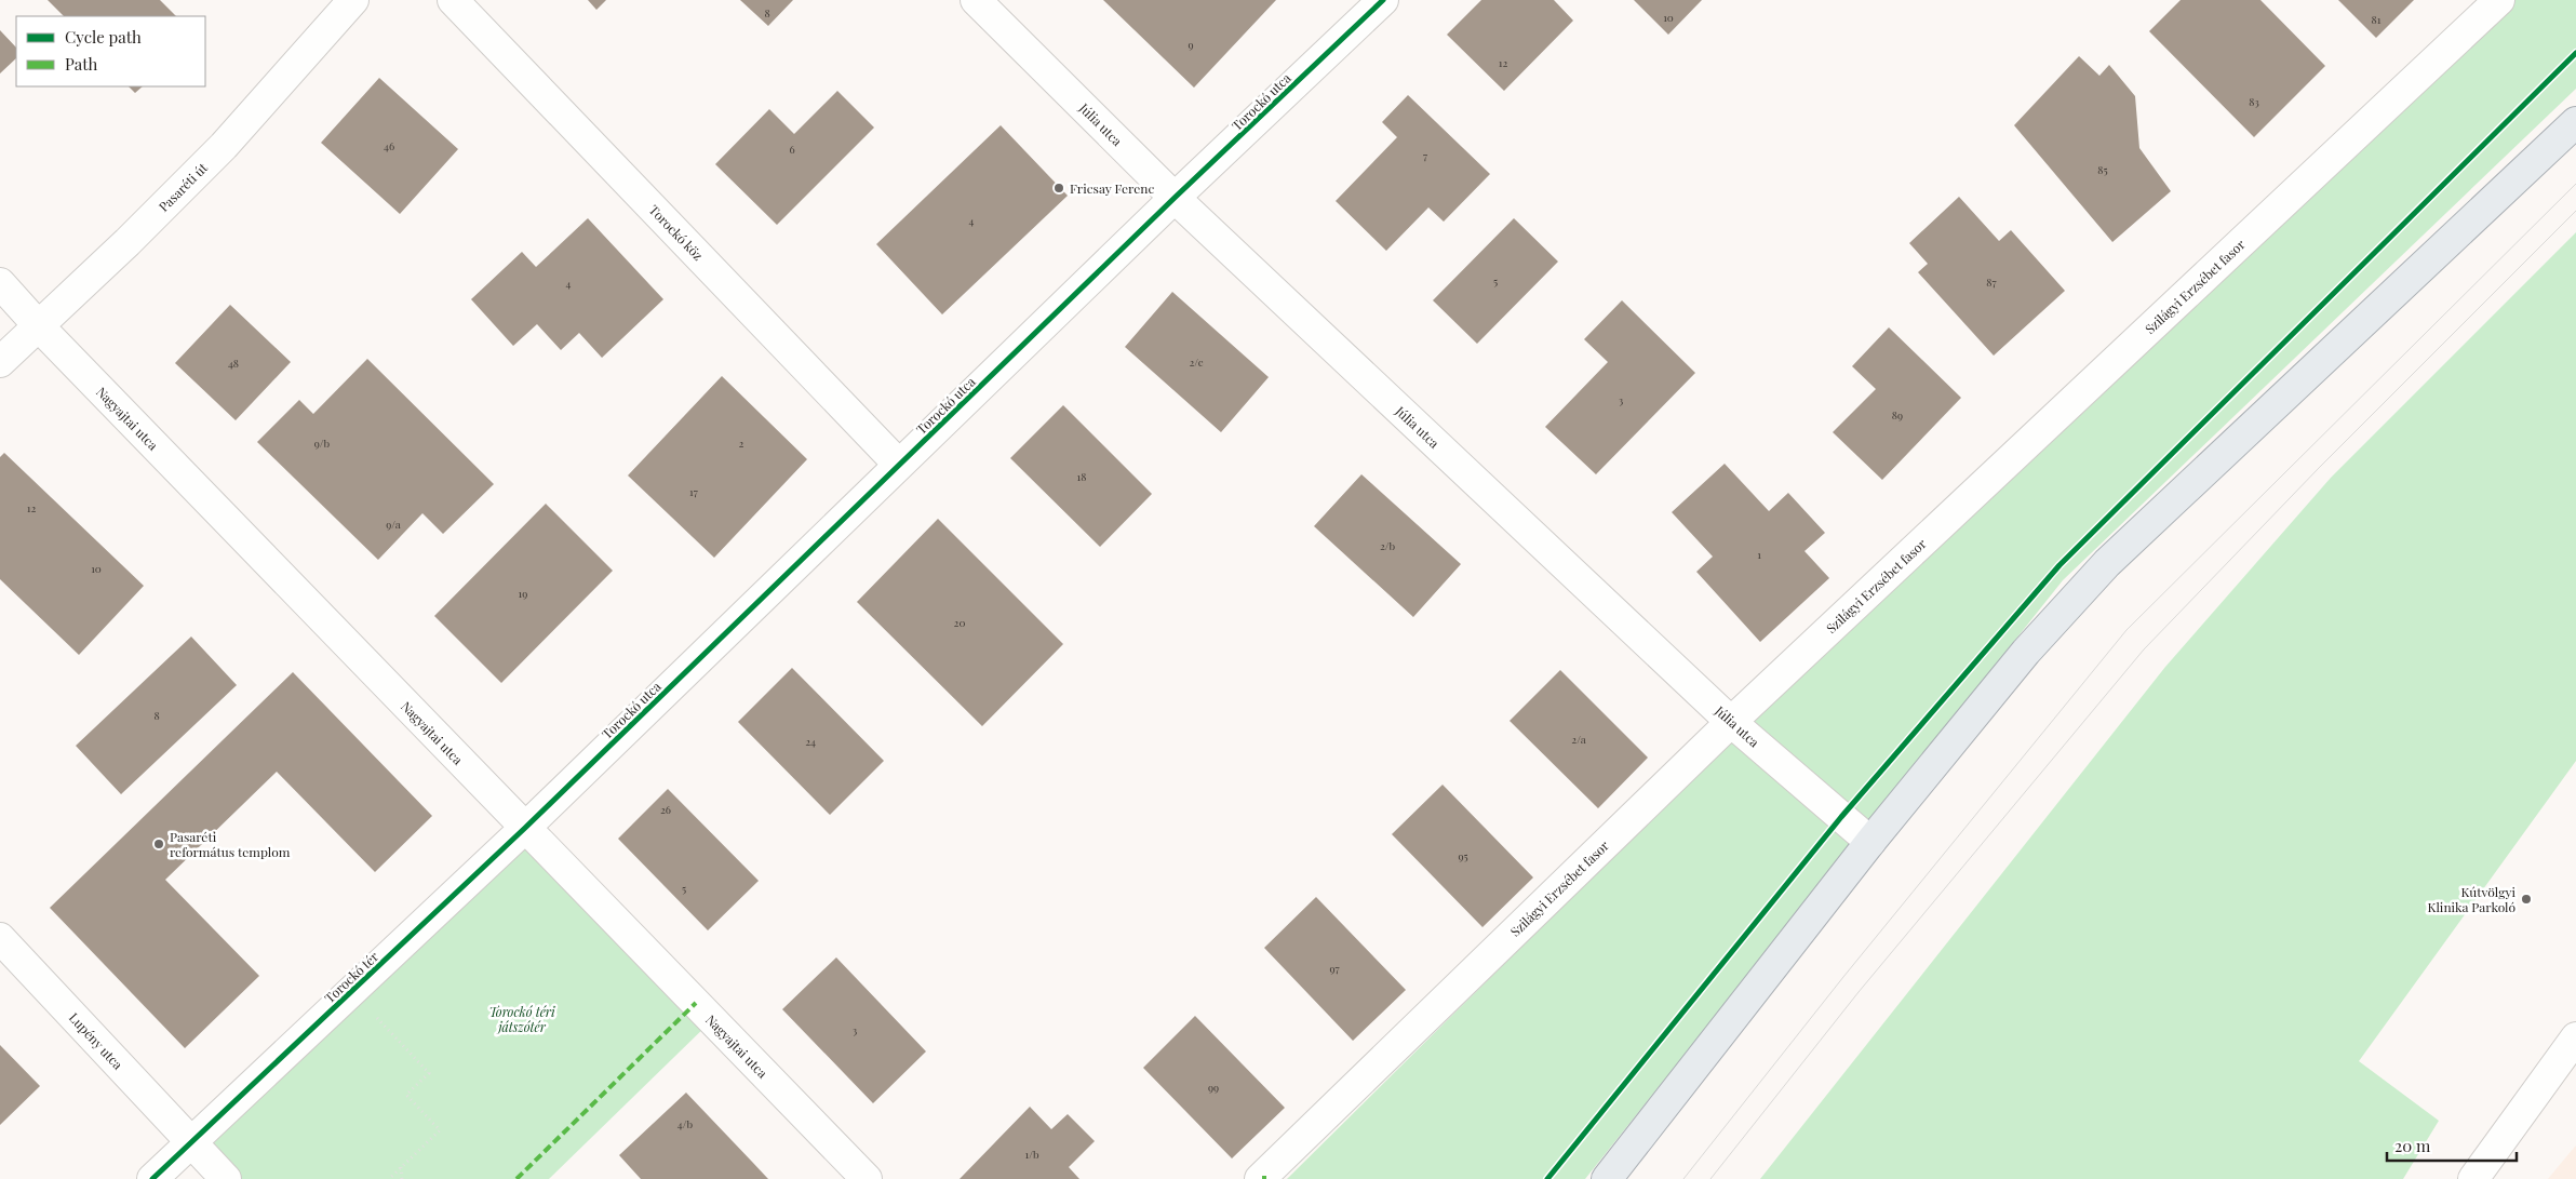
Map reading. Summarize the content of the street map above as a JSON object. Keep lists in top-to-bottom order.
{
  "streets": {
    "street": [
      "Torockó utca",
      "Júlia utca",
      "Pasaréti út",
      "Torockó köz",
      "Szilágyi Erzsébet fasor",
      "Nagyajtai utca",
      "Torockó tér",
      "Lupény utca"
    ]
  },
  "crossings": [
    ["Torockó utca", "Júlia utca"],
    ["Torockó utca", "Torockó köz"],
    ["Torockó utca", "Nagyajtai utca"],
    ["Torockó utca", "Torockó tér"],
    ["Júlia utca", "Szilágyi Erzsébet fasor"],
    ["Pasaréti út", "Nagyajtai utca"],
    ["Nagyajtai utca", "Torockó tér"],
    ["Torockó tér", "Lupény utca"]
  ],
  "parks": ["Torockó téri játszótér"],
  "places": ["Fricsay Ferenc", "Pasaréti református templom", "Kútvölgyi Klinika Parkoló"],
  "house_numbers": [
    "8",
    "10",
    "81",
    "9",
    "12",
    "83",
    "46",
    "6",
    "7",
    "85",
    "4",
    "5",
    "87",
    "4",
    "2/c",
    "48",
    "3",
    "89",
    "9/b",
    "2",
    "18",
    "17",
    "12",
    "9/a",
    "2/b",
    "1",
    "10",
    "19",
    "20",
    "8",
    "2/a",
    "24",
    "26",
    "95",
    "5",
    "97",
    "3",
    "99",
    "4/b",
    "1/b"
  ],
  "legend": ["Cycle path", "Path"],
  "scale_bar": "20 m"
}
